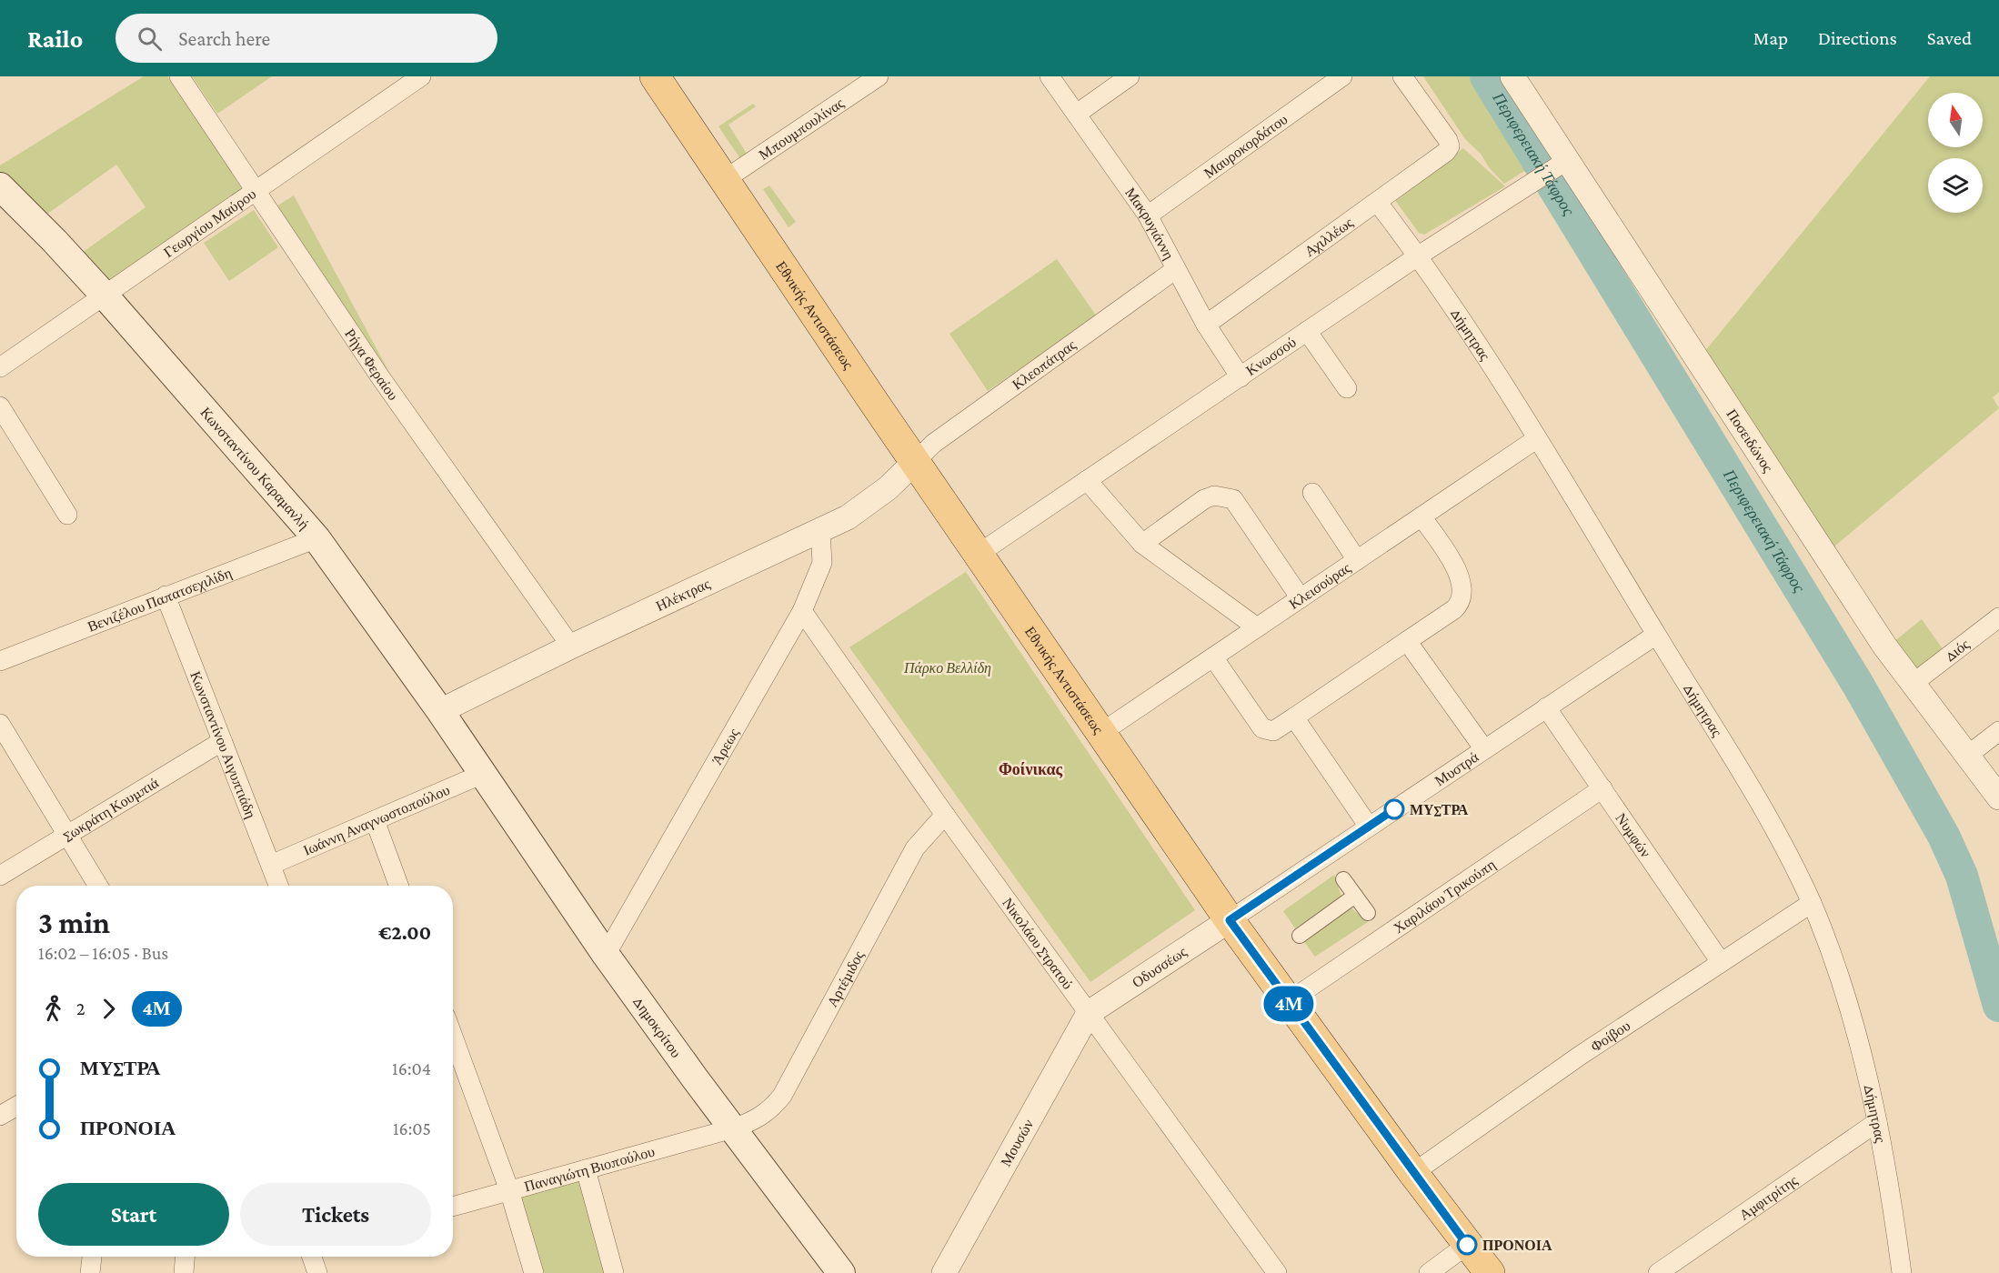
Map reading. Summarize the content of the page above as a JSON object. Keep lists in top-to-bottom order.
{
  "streets": {
    "main road": ["Εθνικής Αντιστάσεως", "Κωνσταντίνου Καραμανλή", "Δημοκρίτου"],
    "street": [
      "Μπουμπουλίνας",
      "Μαυροκορδάτου",
      "Γεωργίου Μαύρου",
      "Μακρυγιάννη",
      "Αχιλλέως",
      "Δήμητρας",
      "Κνωσσού",
      "Ρήγα Φεραίου",
      "Κλεοπάτρας",
      "Ποσειδώνος",
      "Κλεισούρας",
      "Ηλέκτρας",
      "Βενιζέλου Παπατσεχιλίδη",
      "Διός",
      "Κωνσταντίνου Αιγυπτιάδη",
      "Άρεως",
      "Μυστρά",
      "Σωκράτη Κουμπιά",
      "Ιωάννη Αναγνωστοπούλου",
      "Νυμφών",
      "Χαριλάου Τρικούπη",
      "Νικολάου Στρατού",
      "Οδυσσέως",
      "Αρτέμιδος",
      "Φοίβου",
      "Μουσών",
      "Παναγιώτη Βιοπούλου",
      "Αμφιτρίτης"
    ]
  },
  "crossings": [
    ["Μπουμπουλίνας", "Εθνικής Αντιστάσεως"],
    ["Μαυροκορδάτου", "Μακρυγιάννη"],
    ["Γεωργίου Μαύρου", "Ρήγα Φεραίου"],
    ["Γεωργίου Μαύρου", "Κωνσταντίνου Καραμανλή"],
    ["Μακρυγιάννη", "Αχιλλέως"],
    ["Μακρυγιάννη", "Κνωσσού"],
    ["Μακρυγιάννη", "Κλεοπάτρας"],
    ["Αχιλλέως", "Δήμητρας"],
    ["Εθνικής Αντιστάσεως", "Κνωσσού"],
    ["Εθνικής Αντιστάσεως", "Κλεοπάτρας"],
    ["Εθνικής Αντιστάσεως", "Κλεισούρας"],
    ["Εθνικής Αντιστάσεως", "Ηλέκτρας"],
    ["Εθνικής Αντιστάσεως", "Μυστρά"],
    ["Εθνικής Αντιστάσεως", "Χαριλάου Τρικούπη"],
    ["Εθνικής Αντιστάσεως", "Οδυσσέως"],
    ["Εθνικής Αντιστάσεως", "Φοίβου"],
    ["Δήμητρας", "Κνωσσού"],
    ["Δήμητρας", "Κλεισούρας"],
    ["Δήμητρας", "Μυστρά"],
    ["Δήμητρας", "Φοίβου"],
    ["Δήμητρας", "Αμφιτρίτης"],
    ["Κνωσσού", "Ποσειδώνος"],
    ["Ρήγα Φεραίου", "Ηλέκτρας"],
    ["Κλεοπάτρας", "Ηλέκτρας"],
    ["Ποσειδώνος", "Διός"],
    ["Κωνσταντίνου Καραμανλή", "Ηλέκτρας"],
    ["Κωνσταντίνου Καραμανλή", "Βενιζέλου Παπατσεχιλίδη"],
    ["Κωνσταντίνου Καραμανλή", "Ιωάννη Αναγνωστοπούλου"],
    ["Κωνσταντίνου Καραμανλή", "Δημοκρίτου"],
    ["Ηλέκτρας", "Άρεως"],
    ["Βενιζέλου Παπατσεχιλίδη", "Κωνσταντίνου Αιγυπτιάδη"],
    ["Κωνσταντίνου Αιγυπτιάδη", "Σωκράτη Κουμπιά"],
    ["Κωνσταντίνου Αιγυπτιάδη", "Ιωάννη Αναγνωστοπούλου"],
    ["Άρεως", "Νικολάου Στρατού"],
    ["Άρεως", "Δημοκρίτου"],
    ["Μυστρά", "Νυμφών"],
    ["Μυστρά", "Οδυσσέως"],
    ["Ιωάννη Αναγνωστοπούλου", "Δημοκρίτου"],
    ["Νυμφών", "Χαριλάου Τρικούπη"],
    ["Νυμφών", "Φοίβου"],
    ["Νικολάου Στρατού", "Οδυσσέως"],
    ["Νικολάου Στρατού", "Αρτέμιδος"],
    ["Νικολάου Στρατού", "Μουσών"],
    ["Οδυσσέως", "Μουσών"],
    ["Αρτέμιδος", "Δημοκρίτου"],
    ["Αρτέμιδος", "Παναγιώτη Βιοπούλου"],
    ["Δημοκρίτου", "Παναγιώτη Βιοπούλου"]
  ],
  "districts": ["Φοίνικας"],
  "water": ["Περιφερειακή Τάφρος"],
  "parks": ["Πάρκο Βελλίδη"],
  "places": ["ΜΥΣΤΡΑ", "ΠΡΟΝΟΙΑ"],
  "lines": ["bus line 4Μ"],
  "north": "top",
  "page": {
    "header": "Railo",
    "search": "Search here",
    "nav": ["Map", "Directions", "Saved"],
    "on_map": "4Μ",
    "heading": ["3 min", "16:02 – 16:05 · Bus", "€2.00"],
    "legs": ["2", "4Μ"],
    "list": [
      {
        "name": "ΜΥΣΤΡΑ",
        "value": "16:04"
      },
      {
        "name": "ΠΡΟΝΟΙΑ",
        "value": "16:05"
      }
    ],
    "buttons": ["Start", "Tickets"]
  }
}
